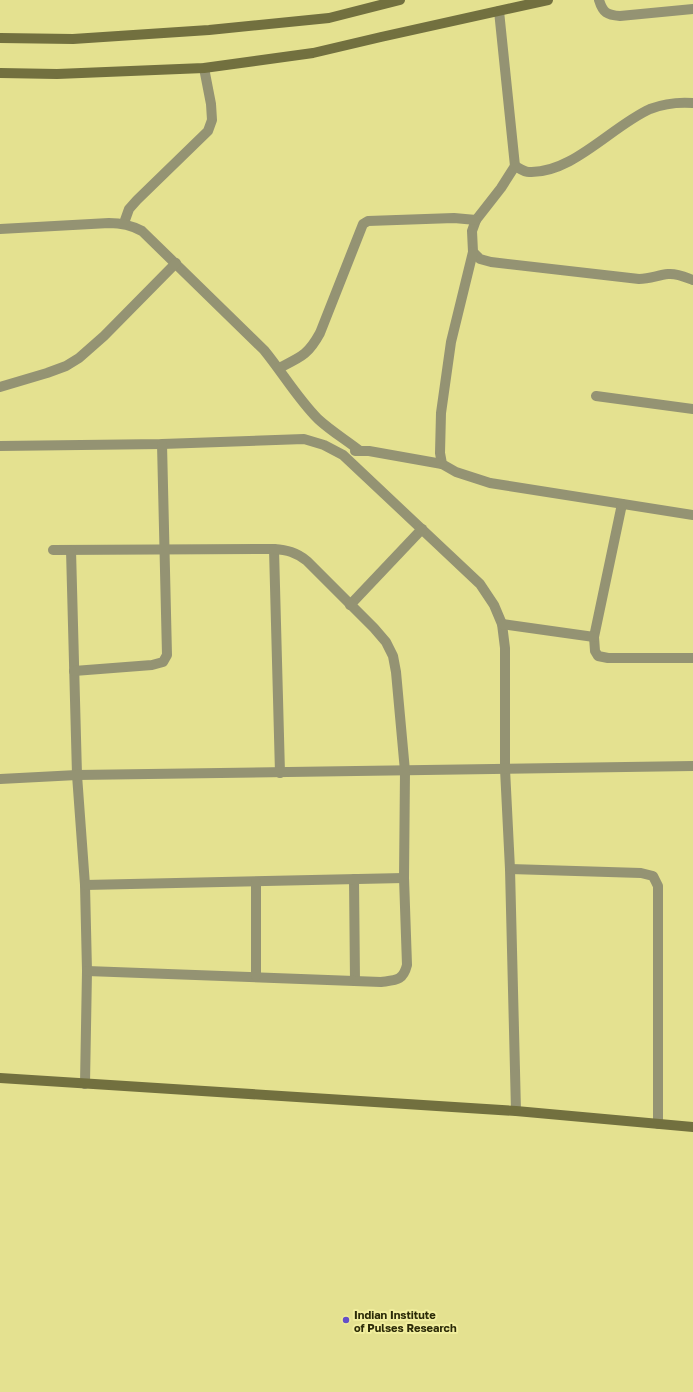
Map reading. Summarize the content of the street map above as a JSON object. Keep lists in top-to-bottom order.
{
  "places": ["Indian Institute of Pulses Research"]
}
